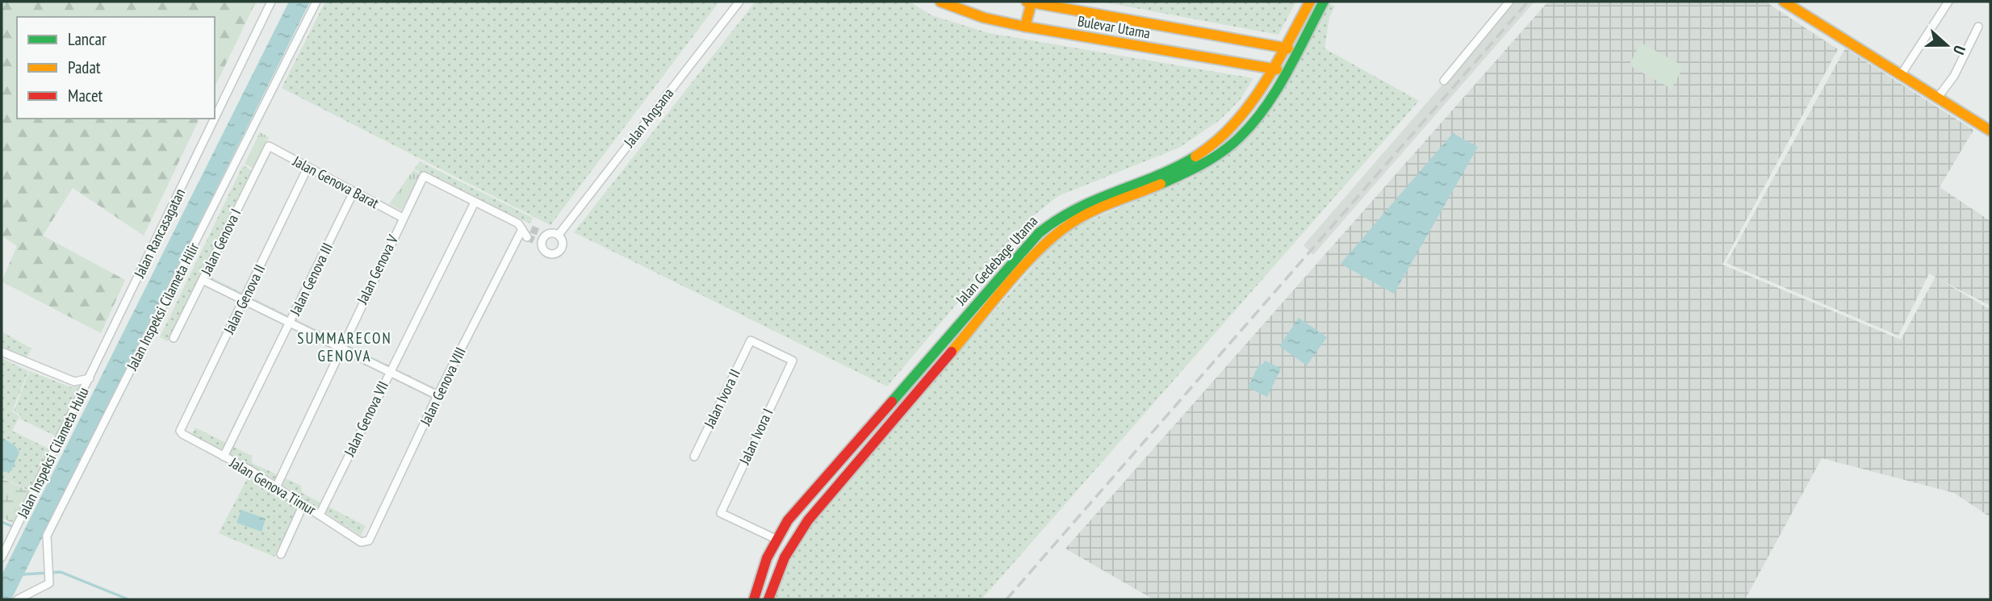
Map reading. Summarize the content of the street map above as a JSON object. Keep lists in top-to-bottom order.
{
  "streets": {
    "street": [
      "Bulevar Utama",
      "Jalan Angsana",
      "Jalan Genova Barat",
      "Jalan Rancasagatan",
      "Jalan Genova I",
      "Jalan Gedebage Utama",
      "Jalan Genova V",
      "Jalan Genova III",
      "Jalan Genova II",
      "Jalan Inspeksi Cilameta Hilir",
      "Jalan Genova VIII",
      "Jalan Ivora II",
      "Jalan Genova VII",
      "Jalan Ivora I",
      "Jalan Inspeksi Cilameta Hulu",
      "Jalan Genova Timur"
    ]
  },
  "crossings": [
    ["Bulevar Utama", "Jalan Gedebage Utama"],
    ["Jalan Genova Barat", "Jalan Genova I"],
    ["Jalan Genova Barat", "Jalan Genova V"],
    ["Jalan Genova Barat", "Jalan Genova III"],
    ["Jalan Genova Barat", "Jalan Genova II"],
    ["Jalan Rancasagatan", "Jalan Inspeksi Cilameta Hulu"],
    ["Jalan Gedebage Utama", "Jalan Ivora I"],
    ["Jalan Genova V", "Jalan Genova VII"],
    ["Jalan Genova V", "Jalan Genova Timur"],
    ["Jalan Genova III", "Jalan Genova Timur"],
    ["Jalan Genova II", "Jalan Genova Timur"],
    ["Jalan Genova VIII", "Jalan Genova Timur"],
    ["Jalan Ivora II", "Jalan Ivora I"],
    ["Jalan Genova VII", "Jalan Genova Timur"]
  ],
  "districts": ["SUMMARECON GENOVA"],
  "legend": ["Lancar", "Padat", "Macet"],
  "north": "right"
}
